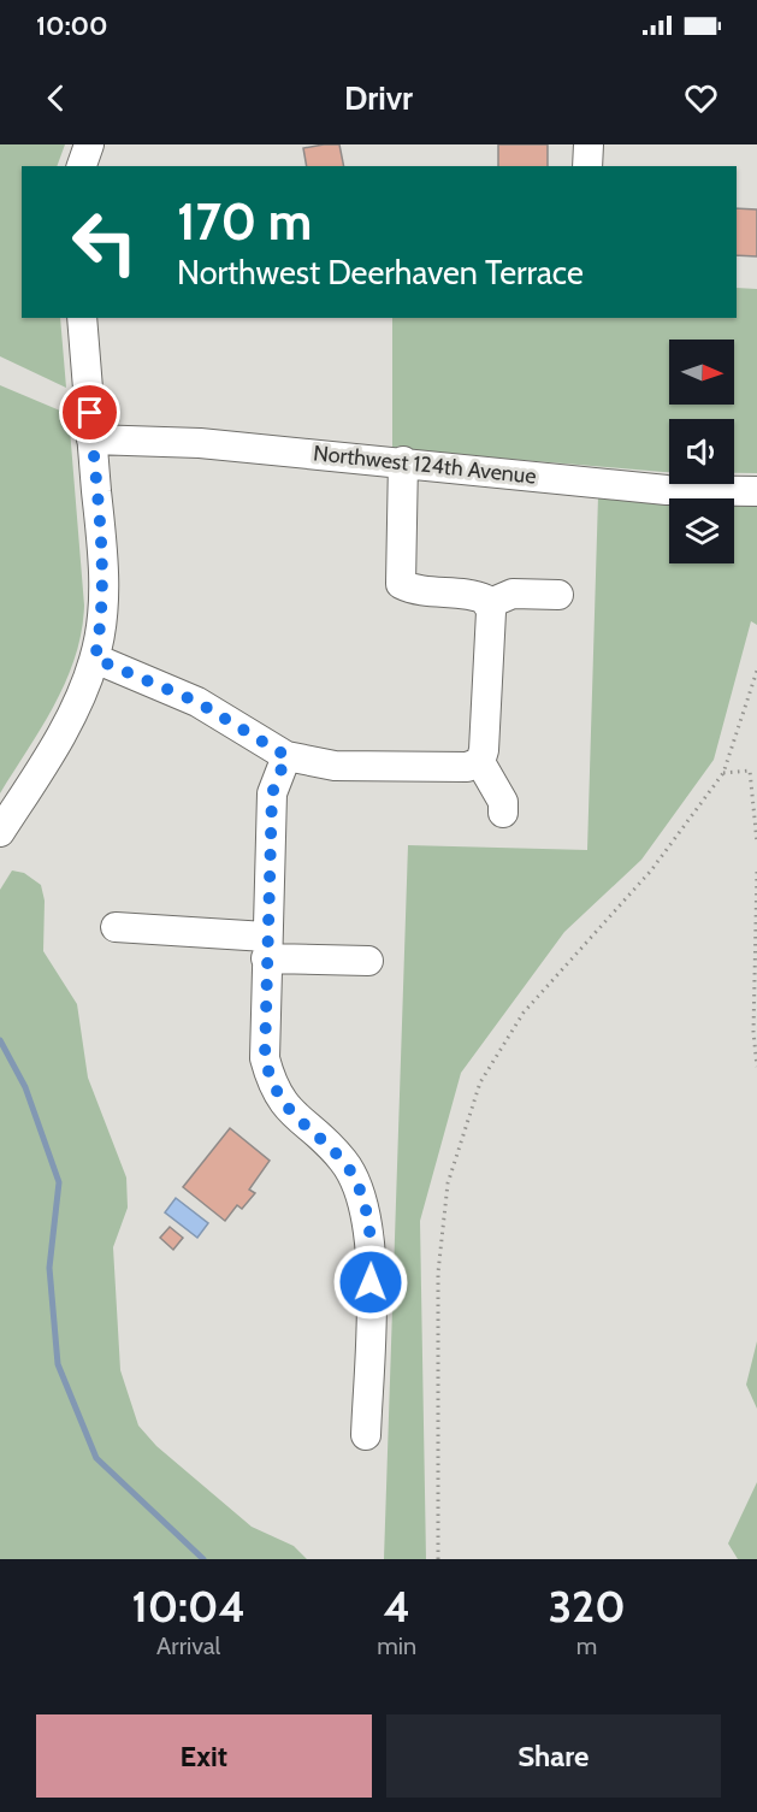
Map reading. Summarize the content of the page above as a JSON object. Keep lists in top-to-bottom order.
{
  "streets": {
    "street": ["Northwest 124th Avenue"]
  },
  "north": "right",
  "page": {
    "status": "10:00",
    "header": "Drivr",
    "turn": ["170 m", "Northwest Deerhaven Terrace"],
    "eta": [
      "10:04",
      "Arrival",
      "4",
      "min",
      "320",
      "m"
    ],
    "buttons": ["Exit", "Share"]
  }
}
